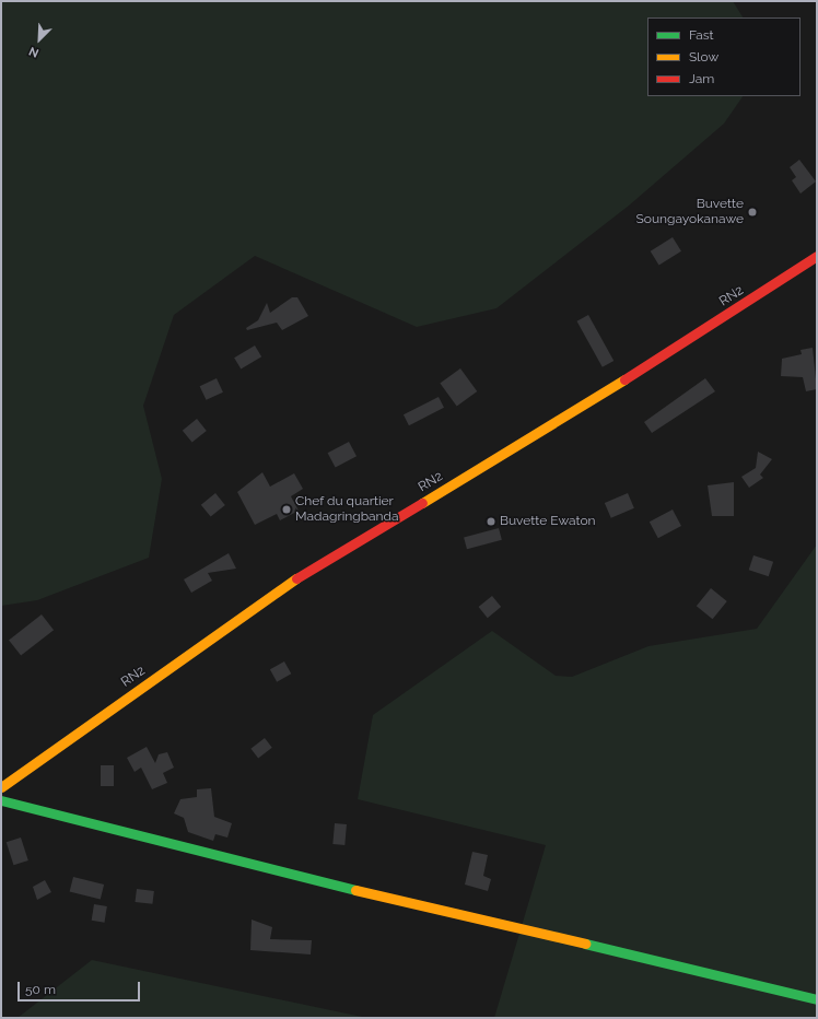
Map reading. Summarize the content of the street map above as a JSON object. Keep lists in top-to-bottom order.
{
  "streets": {
    "main road": ["RN2"]
  },
  "places": ["Buvette Soungayokanawe", "Chef du quartier Madagringbanda", "Buvette Ewaton"],
  "legend": ["Fast", "Slow", "Jam"],
  "scale_bar": "50 m",
  "north": "bottom left"
}
